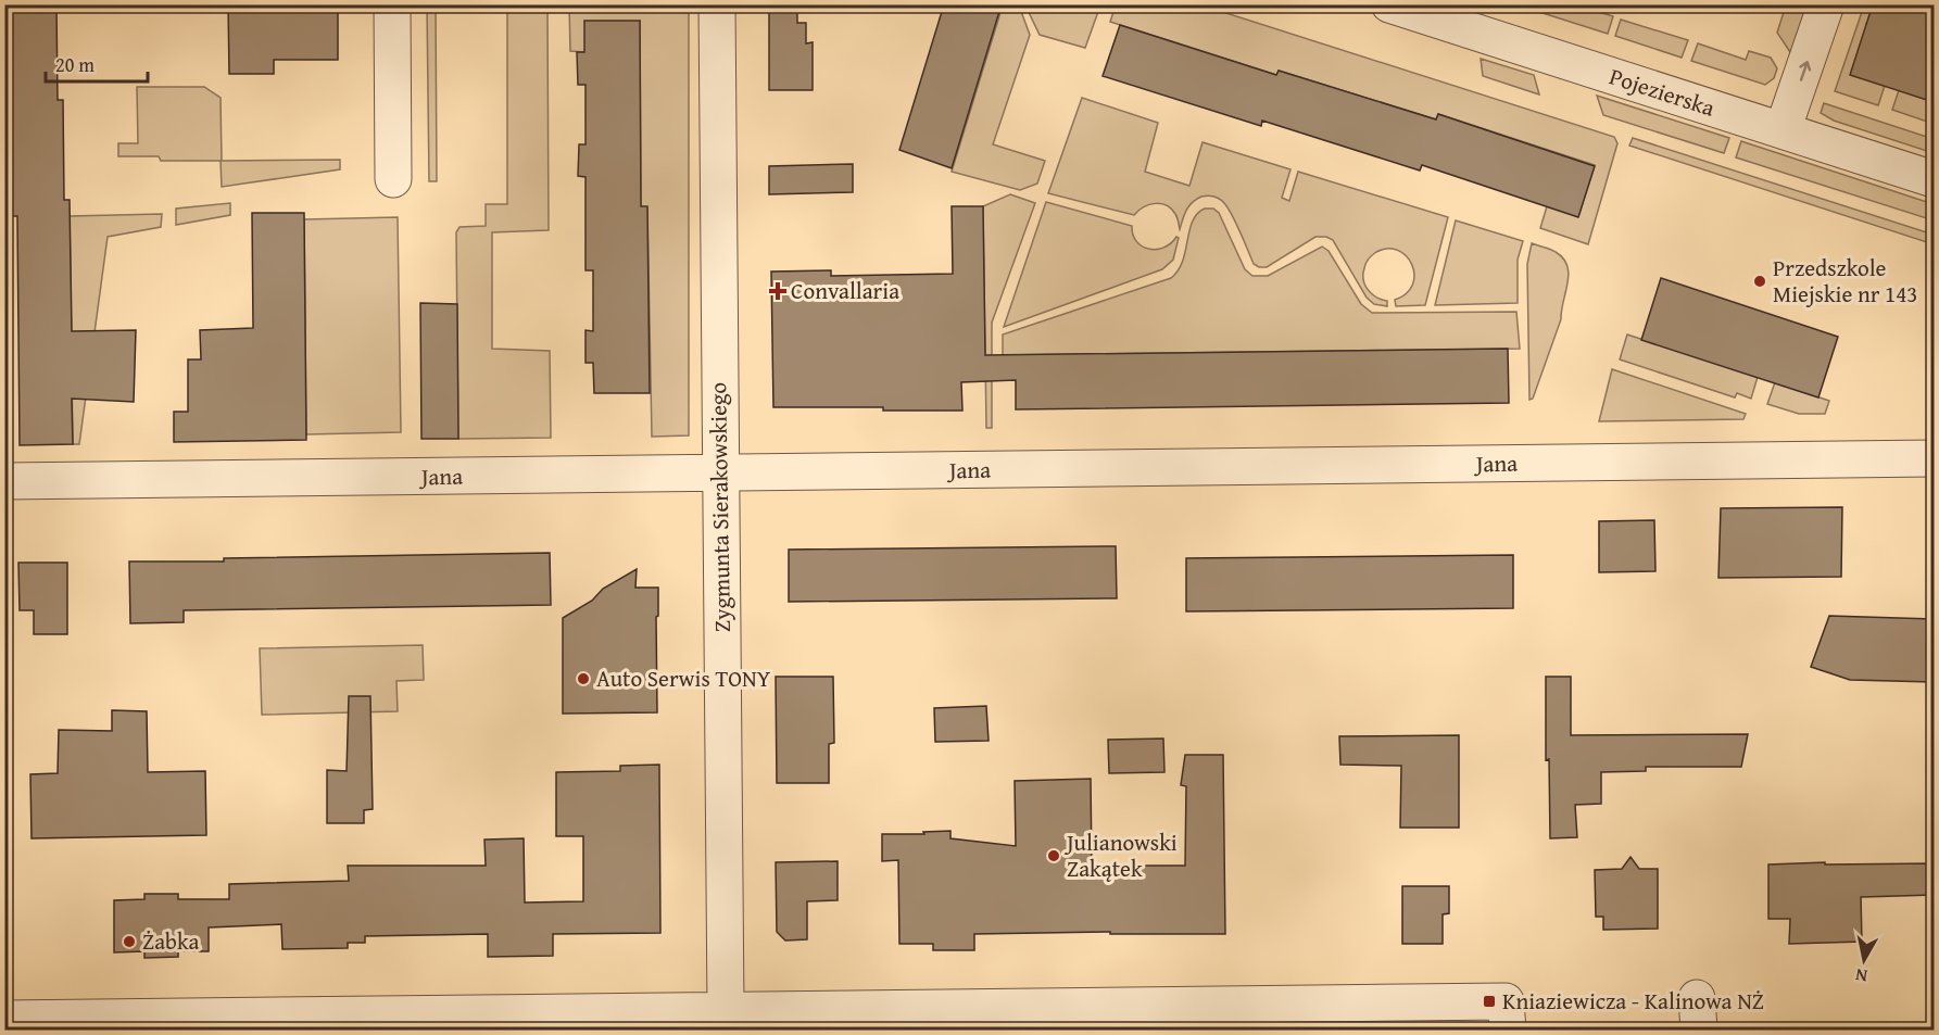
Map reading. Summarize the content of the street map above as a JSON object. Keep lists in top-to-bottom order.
{
  "streets": {
    "street": ["Pojezierska", "Jana", "Zygmunta Sierakowskiego"]
  },
  "crossings": [
    ["Jana", "Zygmunta Sierakowskiego"]
  ],
  "places": {
    "other": [
      "Przedszkole Miejskie nr 143",
      "Auto Serwis TONY",
      "Julianowski Zakątek",
      "Żabka"
    ],
    "health": ["Convallaria"],
    "transit": ["Kniaziewicza - Kalinowa NŻ"]
  },
  "scale_bar": "20 m",
  "north": "bottom"
}
